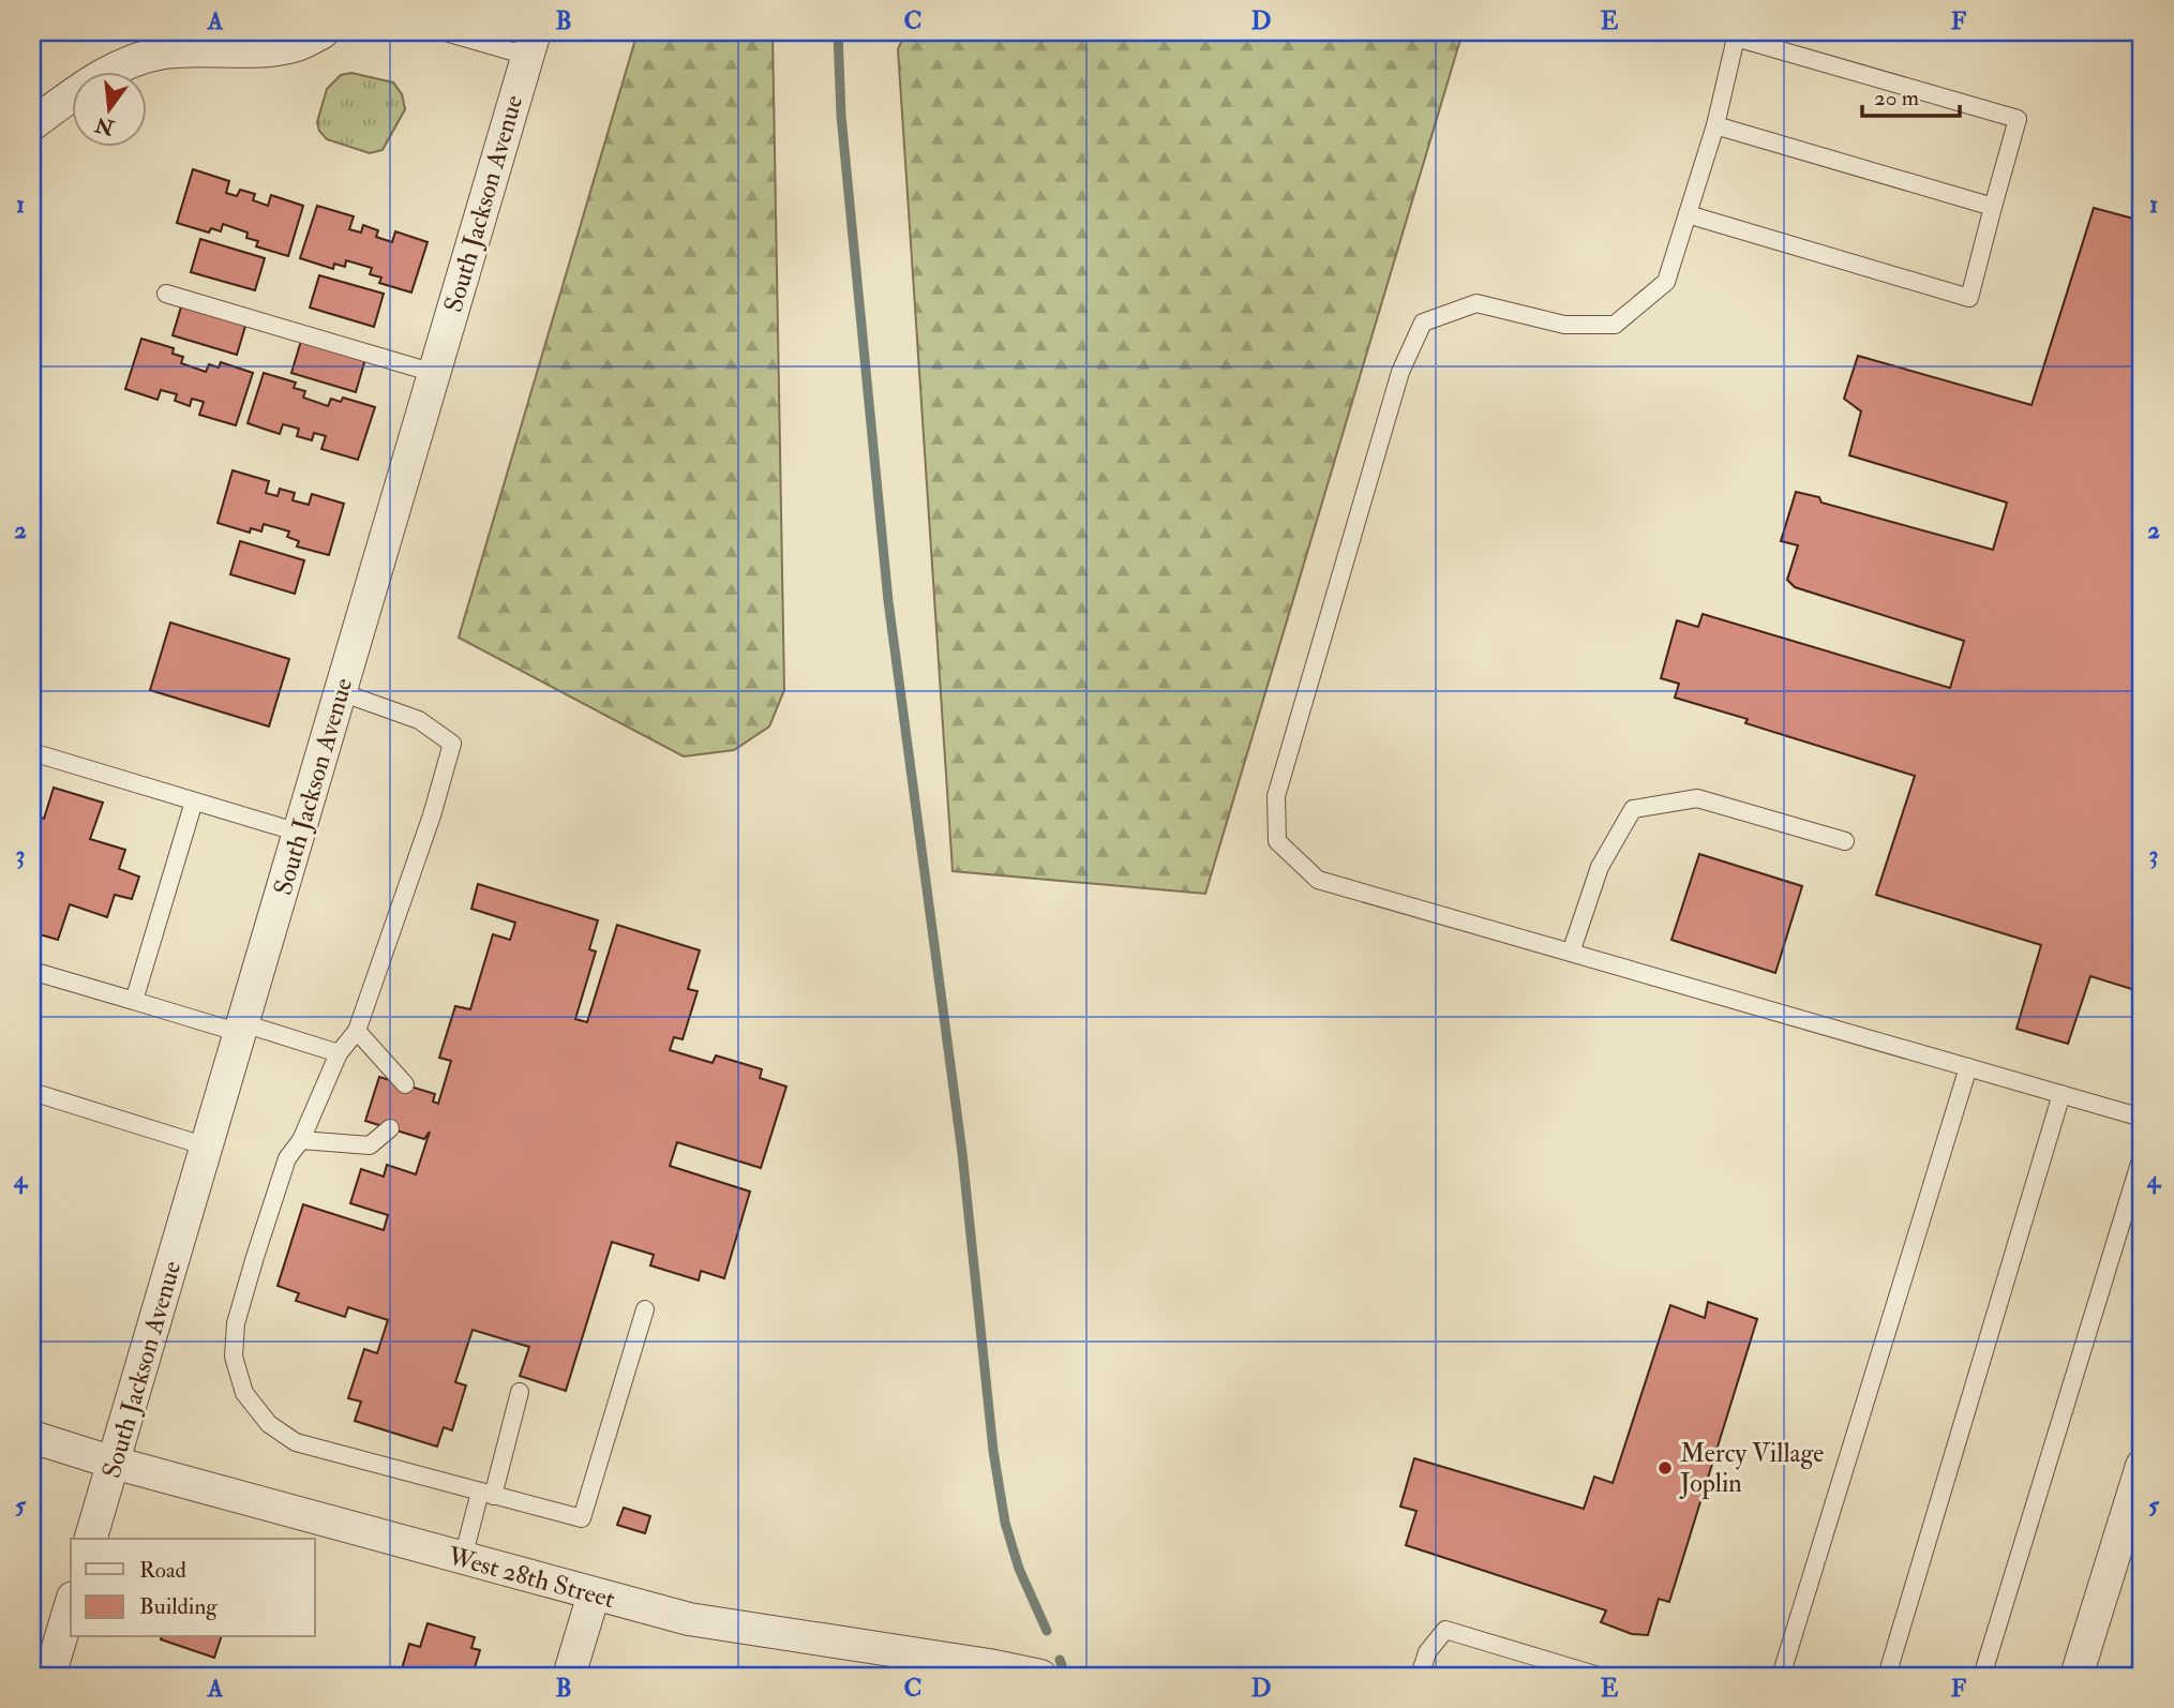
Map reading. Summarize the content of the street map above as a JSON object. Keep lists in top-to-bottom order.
{
  "streets": {
    "street": ["South Jackson Avenue", "West 28th Street"]
  },
  "crossings": [
    ["South Jackson Avenue", "West 28th Street"]
  ],
  "places": ["Mercy Village Joplin"],
  "legend": ["Road", "Building"],
  "scale_bar": "20 m",
  "north": "bottom",
  "grid": {
    "columns": [
      "A",
      "B",
      "C",
      "D",
      "E",
      "F"
    ],
    "rows": [
      "1",
      "2",
      "3",
      "4",
      "5"
    ]
  }
}
